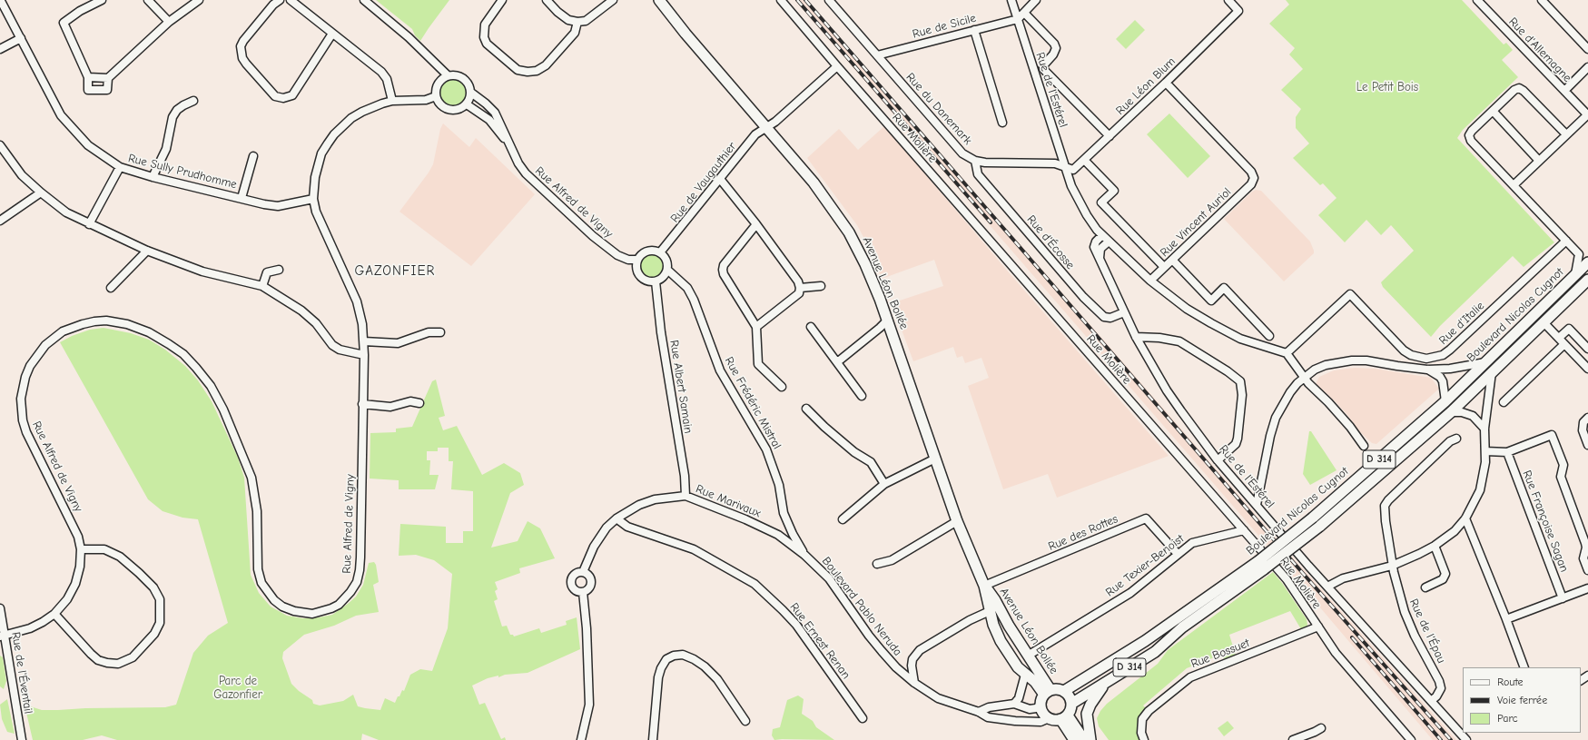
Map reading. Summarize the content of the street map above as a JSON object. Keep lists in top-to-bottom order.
{
  "streets": {
    "main road": ["Avenue Léon Bollée", "Boulevard Nicolas Cugnot", "D 314"],
    "street": [
      "Rue de Sicile",
      "Rue d'Allemagne",
      "Rue Léon Blum",
      "Rue de l'Estérel",
      "Rue du Danemark",
      "Rue Molière",
      "Rue Sully Prudhomme",
      "Rue de Vaugauthier",
      "Rue Alfred de Vigny",
      "Rue Vincent Auriol",
      "Rue d'Écosse",
      "Rue d'Italie",
      "Rue Albert Samain",
      "Rue Frédéric Mistral",
      "Rue Marivaux",
      "Rue Françoise Sagan",
      "Rue des Rottes",
      "Rue Texier-Benoist",
      "Boulevard Pablo Neruda",
      "Rue de l'Épau",
      "Rue Ernest Renan",
      "Rue Bossuet",
      "Rue de l'Éventail"
    ]
  },
  "crossings": [
    ["Rue de Sicile", "Rue de l'Estérel"],
    ["Rue de Sicile", "Rue du Danemark"],
    ["Rue Léon Blum", "Rue de l'Estérel"],
    ["Rue Léon Blum", "Rue du Danemark"],
    ["Rue Léon Blum", "Rue Vincent Auriol"],
    ["Rue de l'Estérel", "Rue du Danemark"],
    ["Rue de l'Estérel", "Rue Vincent Auriol"],
    ["Rue de l'Estérel", "Rue d'Écosse"],
    ["Rue de l'Estérel", "Rue d'Italie"],
    ["Rue de l'Estérel", "Rue de l'Épau"],
    ["Rue du Danemark", "Rue d'Écosse"],
    ["Rue Molière", "Rue de Vaugauthier"],
    ["Rue Molière", "Rue Texier-Benoist"],
    ["Rue Molière", "Rue Bossuet"],
    ["Rue Sully Prudhomme", "Rue Alfred de Vigny"],
    ["Rue de Vaugauthier", "Rue Alfred de Vigny"],
    ["Rue de Vaugauthier", "Avenue Léon Bollée"],
    ["Rue de Vaugauthier", "Rue Albert Samain"],
    ["Rue de Vaugauthier", "Rue Frédéric Mistral"],
    ["Rue Alfred de Vigny", "Rue Albert Samain"],
    ["Rue Alfred de Vigny", "Rue Frédéric Mistral"],
    ["Rue Alfred de Vigny", "Rue de l'Éventail"],
    ["Avenue Léon Bollée", "Boulevard Nicolas Cugnot"],
    ["Avenue Léon Bollée", "Rue des Rottes"],
    ["Avenue Léon Bollée", "Rue Texier-Benoist"],
    ["Avenue Léon Bollée", "Boulevard Pablo Neruda"],
    ["Boulevard Nicolas Cugnot", "D 314"],
    ["Boulevard Nicolas Cugnot", "Boulevard Pablo Neruda"],
    ["Rue Albert Samain", "Rue Frédéric Mistral"],
    ["Rue Albert Samain", "Rue Marivaux"],
    ["Rue Frédéric Mistral", "Rue Marivaux"],
    ["Rue Frédéric Mistral", "Boulevard Pablo Neruda"],
    ["Rue Marivaux", "Boulevard Pablo Neruda"],
    ["Rue Marivaux", "Rue Ernest Renan"],
    ["Rue des Rottes", "Rue Texier-Benoist"]
  ],
  "districts": ["GAZONFIER"],
  "parks": ["Le Petit Bois", "Parc de Gazonfier"],
  "legend": ["Route", "Voie ferrée", "Parc"]
}
